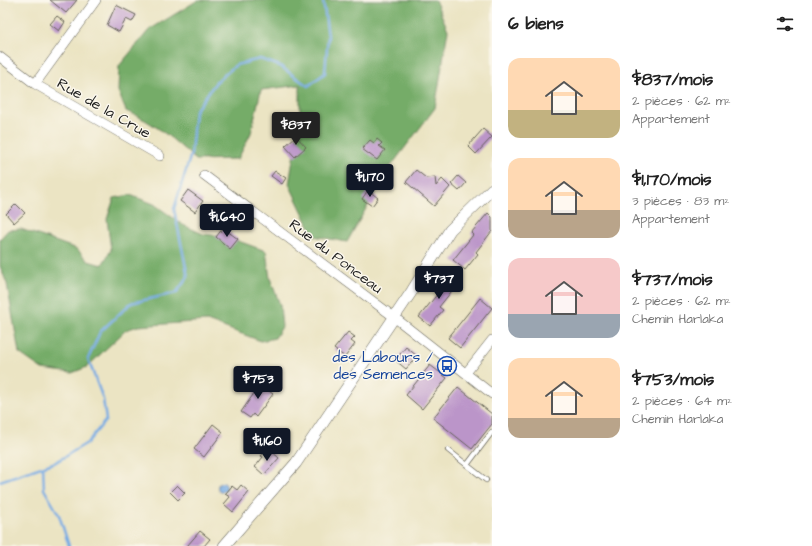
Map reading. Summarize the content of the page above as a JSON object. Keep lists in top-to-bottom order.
{
  "streets": {
    "street": ["Rue de la Crue", "Rue du Ponceau"]
  },
  "places": {
    "bus stop": ["des Labours / des Semences"]
  },
  "page": {
    "heading": "6 biens",
    "list": [
      {
        "name": "$837/mois",
        "note": "2 pièces · 62 m² · Appartement"
      },
      {
        "name": "$1,170/mois",
        "note": "3 pièces · 83 m² · Appartement"
      },
      {
        "name": "$737/mois",
        "note": "2 pièces · 62 m² · Chemin Harlaka"
      },
      {
        "name": "$753/mois",
        "note": "2 pièces · 64 m² · Chemin Harlaka"
      }
    ],
    "price": [
      "$837",
      "$1,170",
      "$1,640",
      "$737",
      "$753",
      "$1,160"
    ]
  }
}
